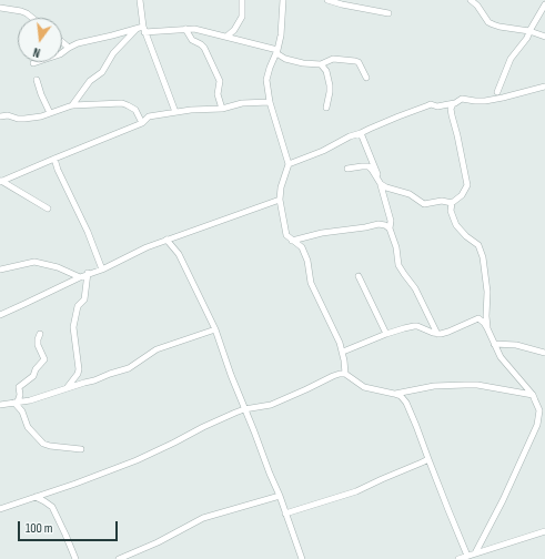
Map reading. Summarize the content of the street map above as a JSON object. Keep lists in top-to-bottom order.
{
  "scale_bar": "100 m",
  "north": "bottom"
}
